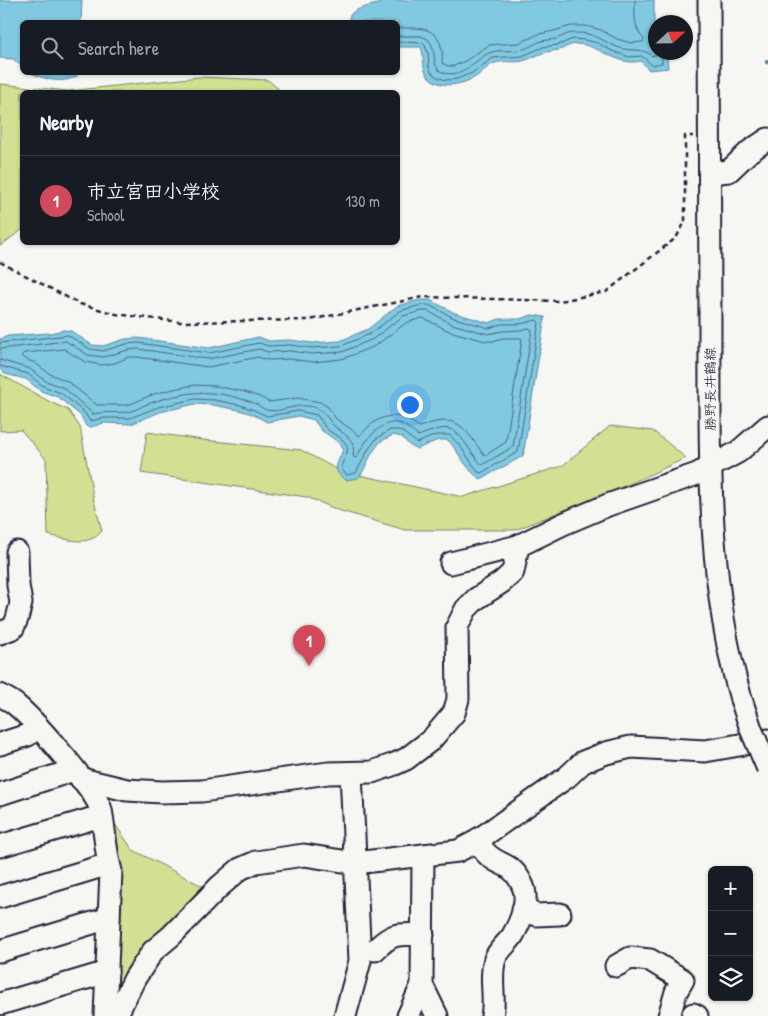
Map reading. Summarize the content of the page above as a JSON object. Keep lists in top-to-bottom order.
{
  "streets": {
    "street": ["勝野長井鶴線"]
  },
  "north": "right",
  "page": {
    "search": "Search here",
    "heading": "Nearby",
    "list": [
      {
        "mark": "1",
        "name": "市立宮田小学校",
        "note": "School",
        "value": "130 m"
      }
    ],
    "pins": "1",
    "map_buttons": ["+", "−"]
  }
}
